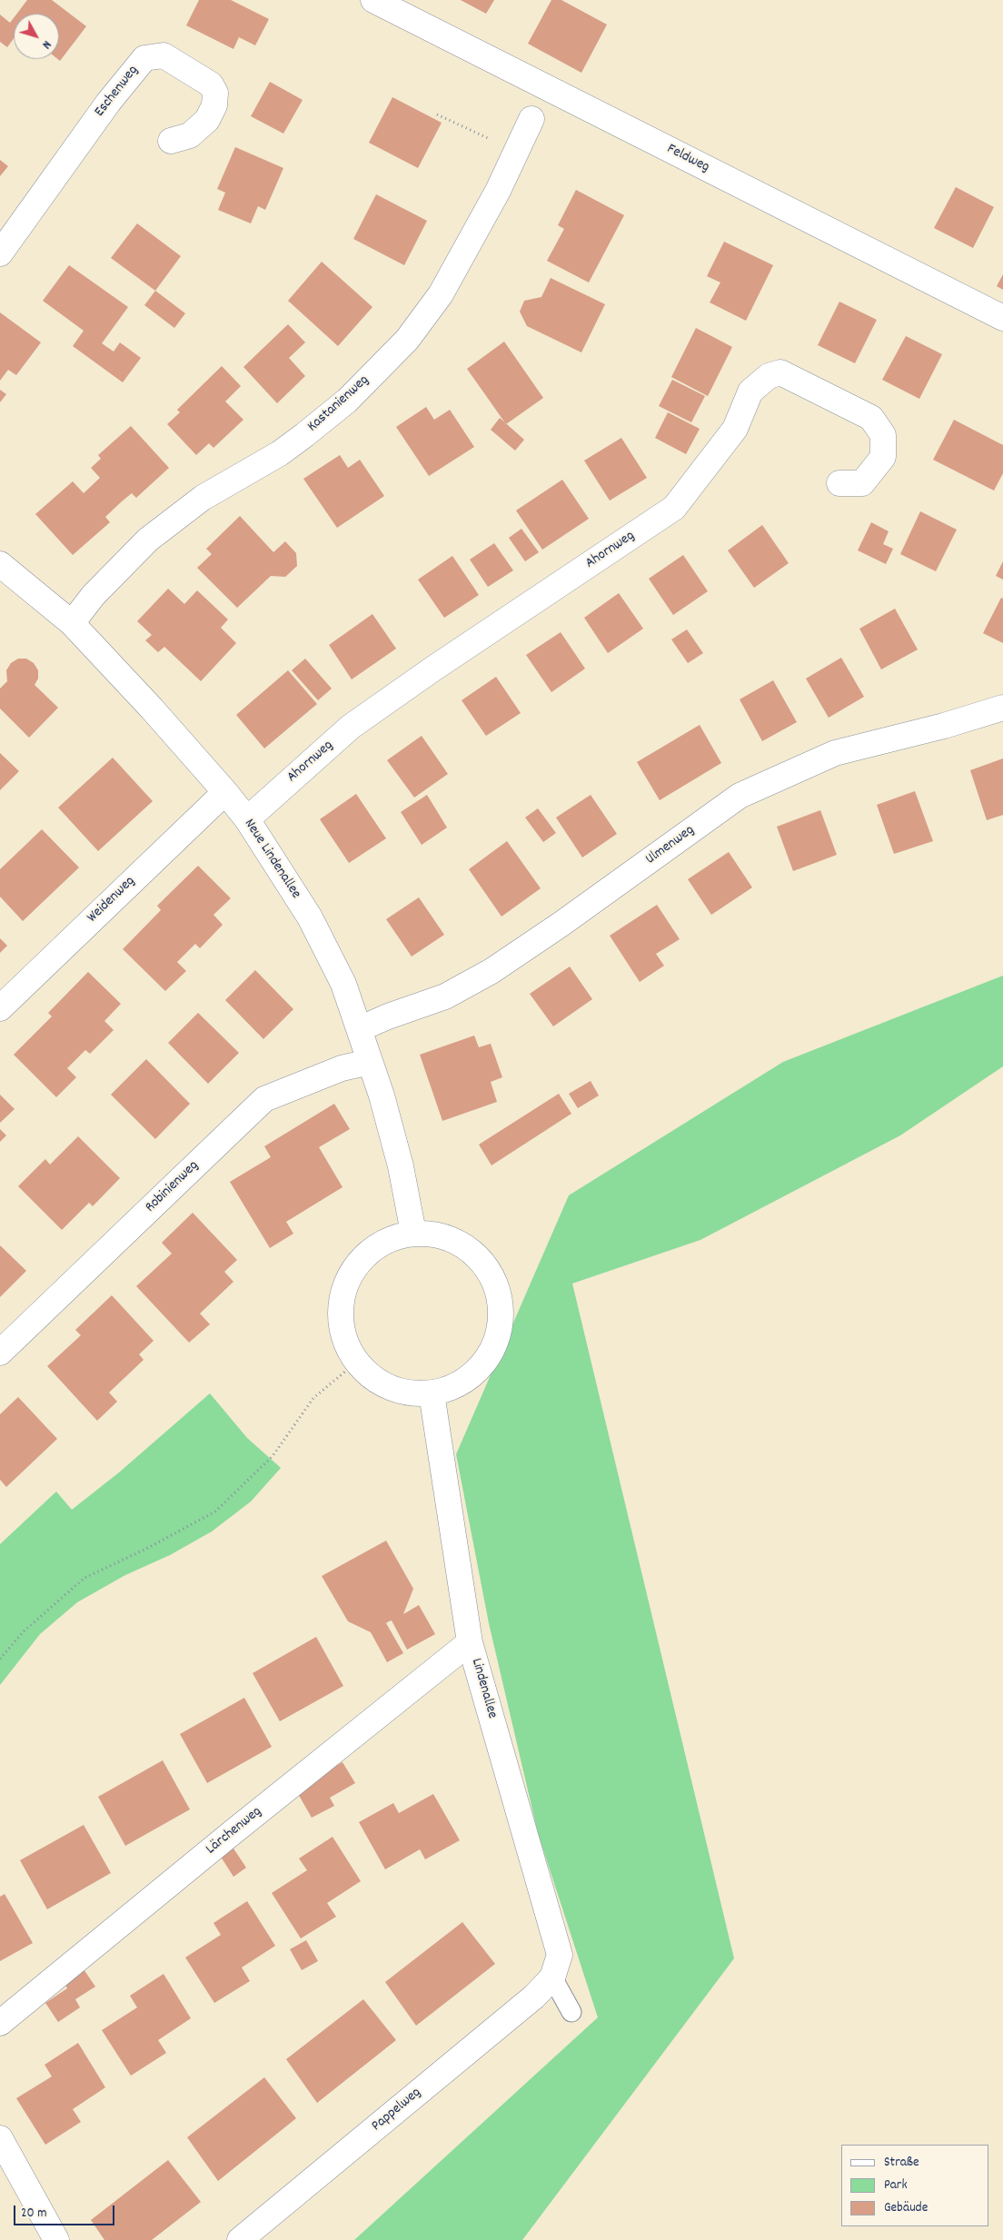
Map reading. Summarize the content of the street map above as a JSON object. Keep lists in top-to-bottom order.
{
  "streets": {
    "street": [
      "Eschenweg",
      "Feldweg",
      "Kastanienweg",
      "Ahornweg",
      "Ulmenweg",
      "Neue Lindenallee",
      "Weidenweg",
      "Robinienweg",
      "Lindenallee",
      "Lärchenweg",
      "Pappelweg"
    ]
  },
  "crossings": [
    ["Kastanienweg", "Neue Lindenallee"],
    ["Ahornweg", "Neue Lindenallee"],
    ["Ulmenweg", "Neue Lindenallee"],
    ["Neue Lindenallee", "Weidenweg"],
    ["Neue Lindenallee", "Robinienweg"],
    ["Neue Lindenallee", "Lindenallee"],
    ["Lindenallee", "Lärchenweg"],
    ["Lindenallee", "Pappelweg"]
  ],
  "legend": ["Straße", "Park", "Gebäude"],
  "scale_bar": "20 m",
  "north": "bottom right"
}
